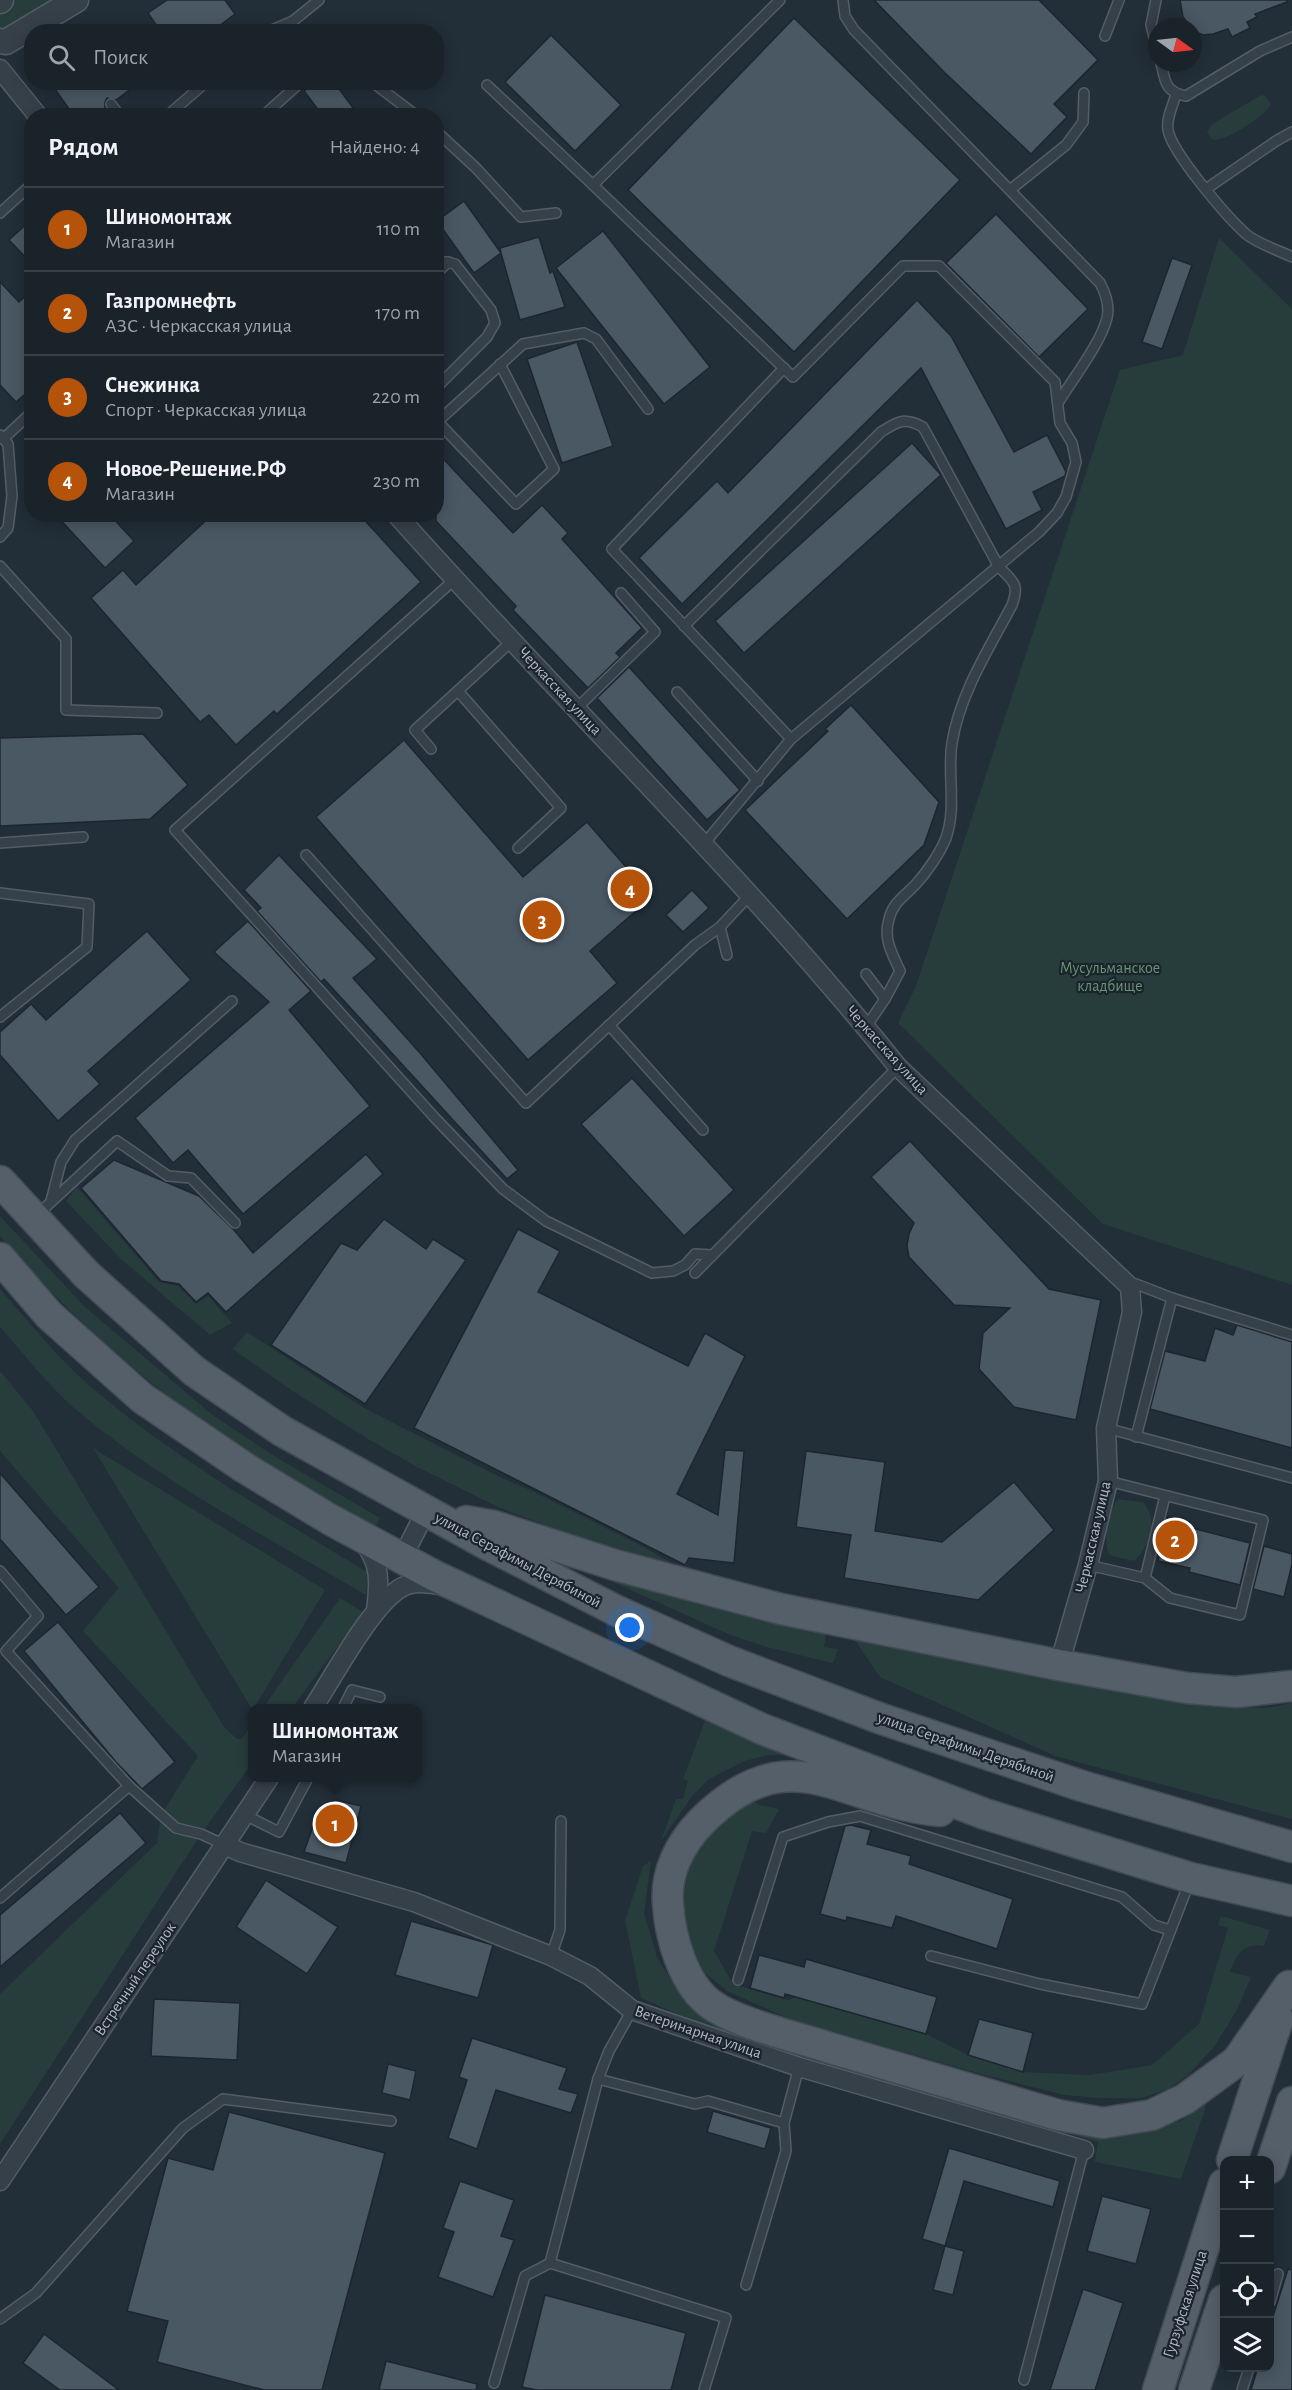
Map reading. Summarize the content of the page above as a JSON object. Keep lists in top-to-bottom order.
{
  "streets": {
    "main road": ["улица Серафимы Дерябиной", "Гурзуфская улица"],
    "street": ["Черкасская улица", "Встречный переулок", "Ветеринарная улица"]
  },
  "crossings": [
    ["Встречный переулок", "Ветеринарная улица"]
  ],
  "parks": ["Мусульманское кладбище"],
  "north": "right",
  "page": {
    "search": "Поиск",
    "heading": ["Рядом", "Найдено: 4"],
    "list": [
      {
        "mark": "1",
        "name": "Шиномонтаж",
        "note": "Магазин",
        "value": "110 m"
      },
      {
        "mark": "2",
        "name": "Газпромнефть",
        "note": "АЗС · Черкасская улица",
        "value": "170 m"
      },
      {
        "mark": "3",
        "name": "Снежинка",
        "note": "Спорт · Черкасская улица",
        "value": "220 m"
      },
      {
        "mark": "4",
        "name": "Новое-Решение.РФ",
        "note": "Магазин",
        "value": "230 m"
      }
    ],
    "pins": [
      "4",
      "3",
      "2",
      "1"
    ],
    "popup": ["Шиномонтаж", "Магазин"],
    "map_buttons": ["+", "−"]
  }
}
